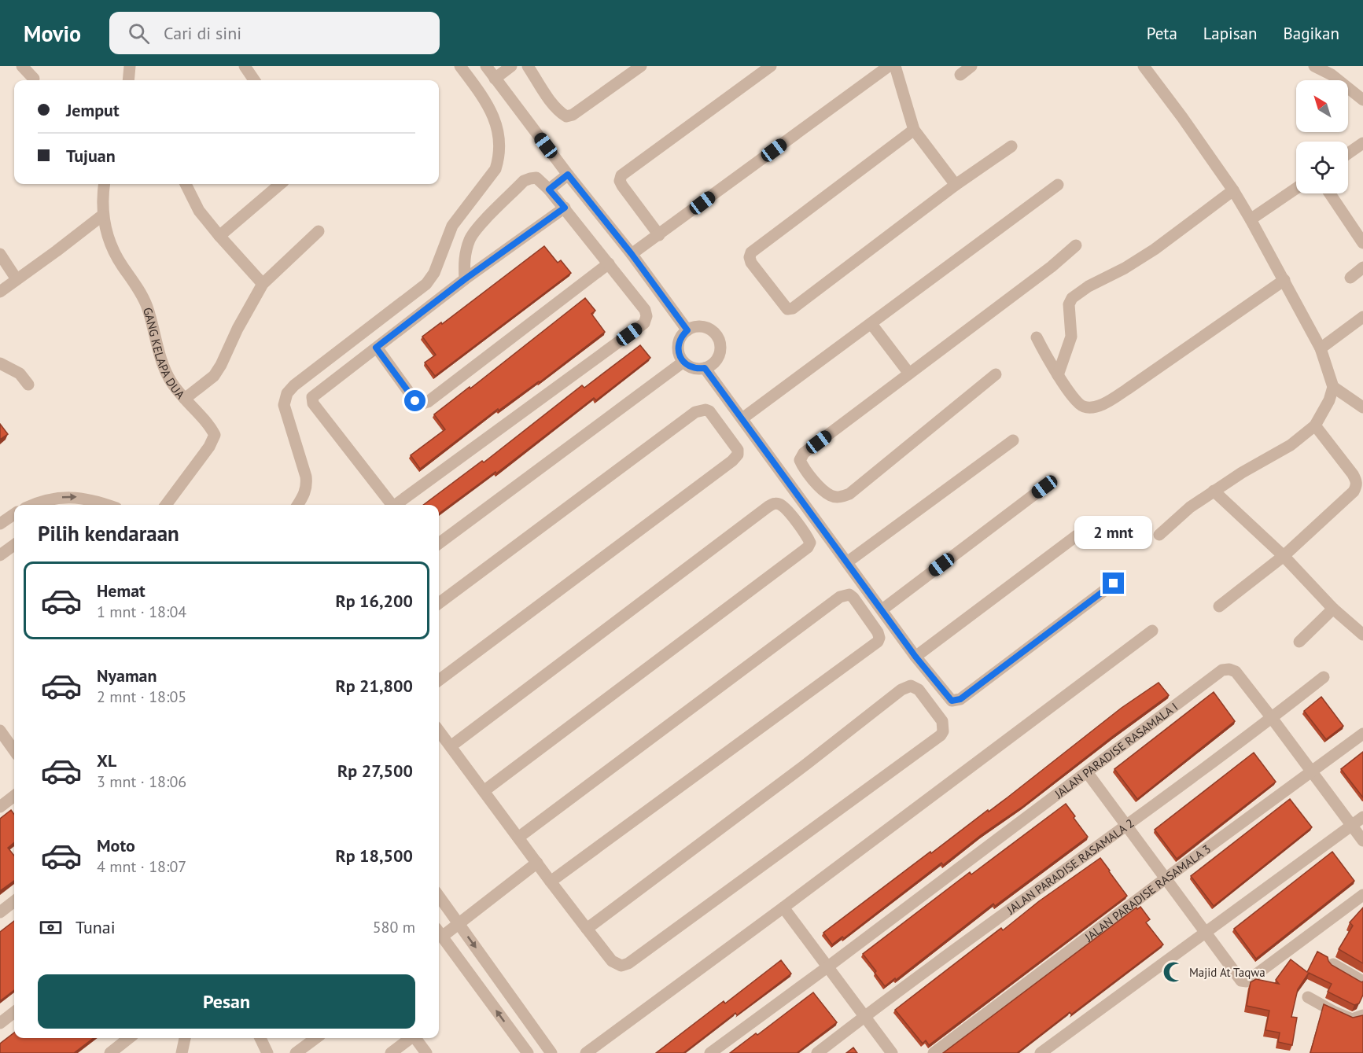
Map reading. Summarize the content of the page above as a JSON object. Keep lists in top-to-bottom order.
{
  "streets": {
    "street": [
      "GANG KELAPA DUA",
      "JALAN PARADISE RASAMALA I",
      "JALAN PARADISE RASAMALA 2",
      "JALAN PARADISE RASAMALA 3"
    ]
  },
  "crossings": [
    ["JALAN PARADISE RASAMALA I", "JALAN PARADISE RASAMALA 2"],
    ["JALAN PARADISE RASAMALA I", "JALAN PARADISE RASAMALA 3"]
  ],
  "places": {
    "mosque": ["Majid At Taqwa"]
  },
  "north": "top left",
  "page": {
    "header": "Movio",
    "search": "Cari di sini",
    "nav": ["Peta", "Lapisan", "Bagikan"],
    "banner": ["Jemput", "Tujuan"],
    "heading": "Pilih kendaraan",
    "bubble": "2 mnt",
    "list": [
      {
        "name": "Hemat",
        "note": "1 mnt · 18:04",
        "value": "Rp 16,200"
      },
      {
        "name": "Nyaman",
        "note": "2 mnt · 18:05",
        "value": "Rp 21,800"
      },
      {
        "name": "XL",
        "note": "3 mnt · 18:06",
        "value": "Rp 27,500"
      },
      {
        "name": "Moto",
        "note": "4 mnt · 18:07",
        "value": "Rp 18,500"
      }
    ],
    "pay": ["Tunai", "580 m"],
    "buttons": "Pesan"
  }
}
